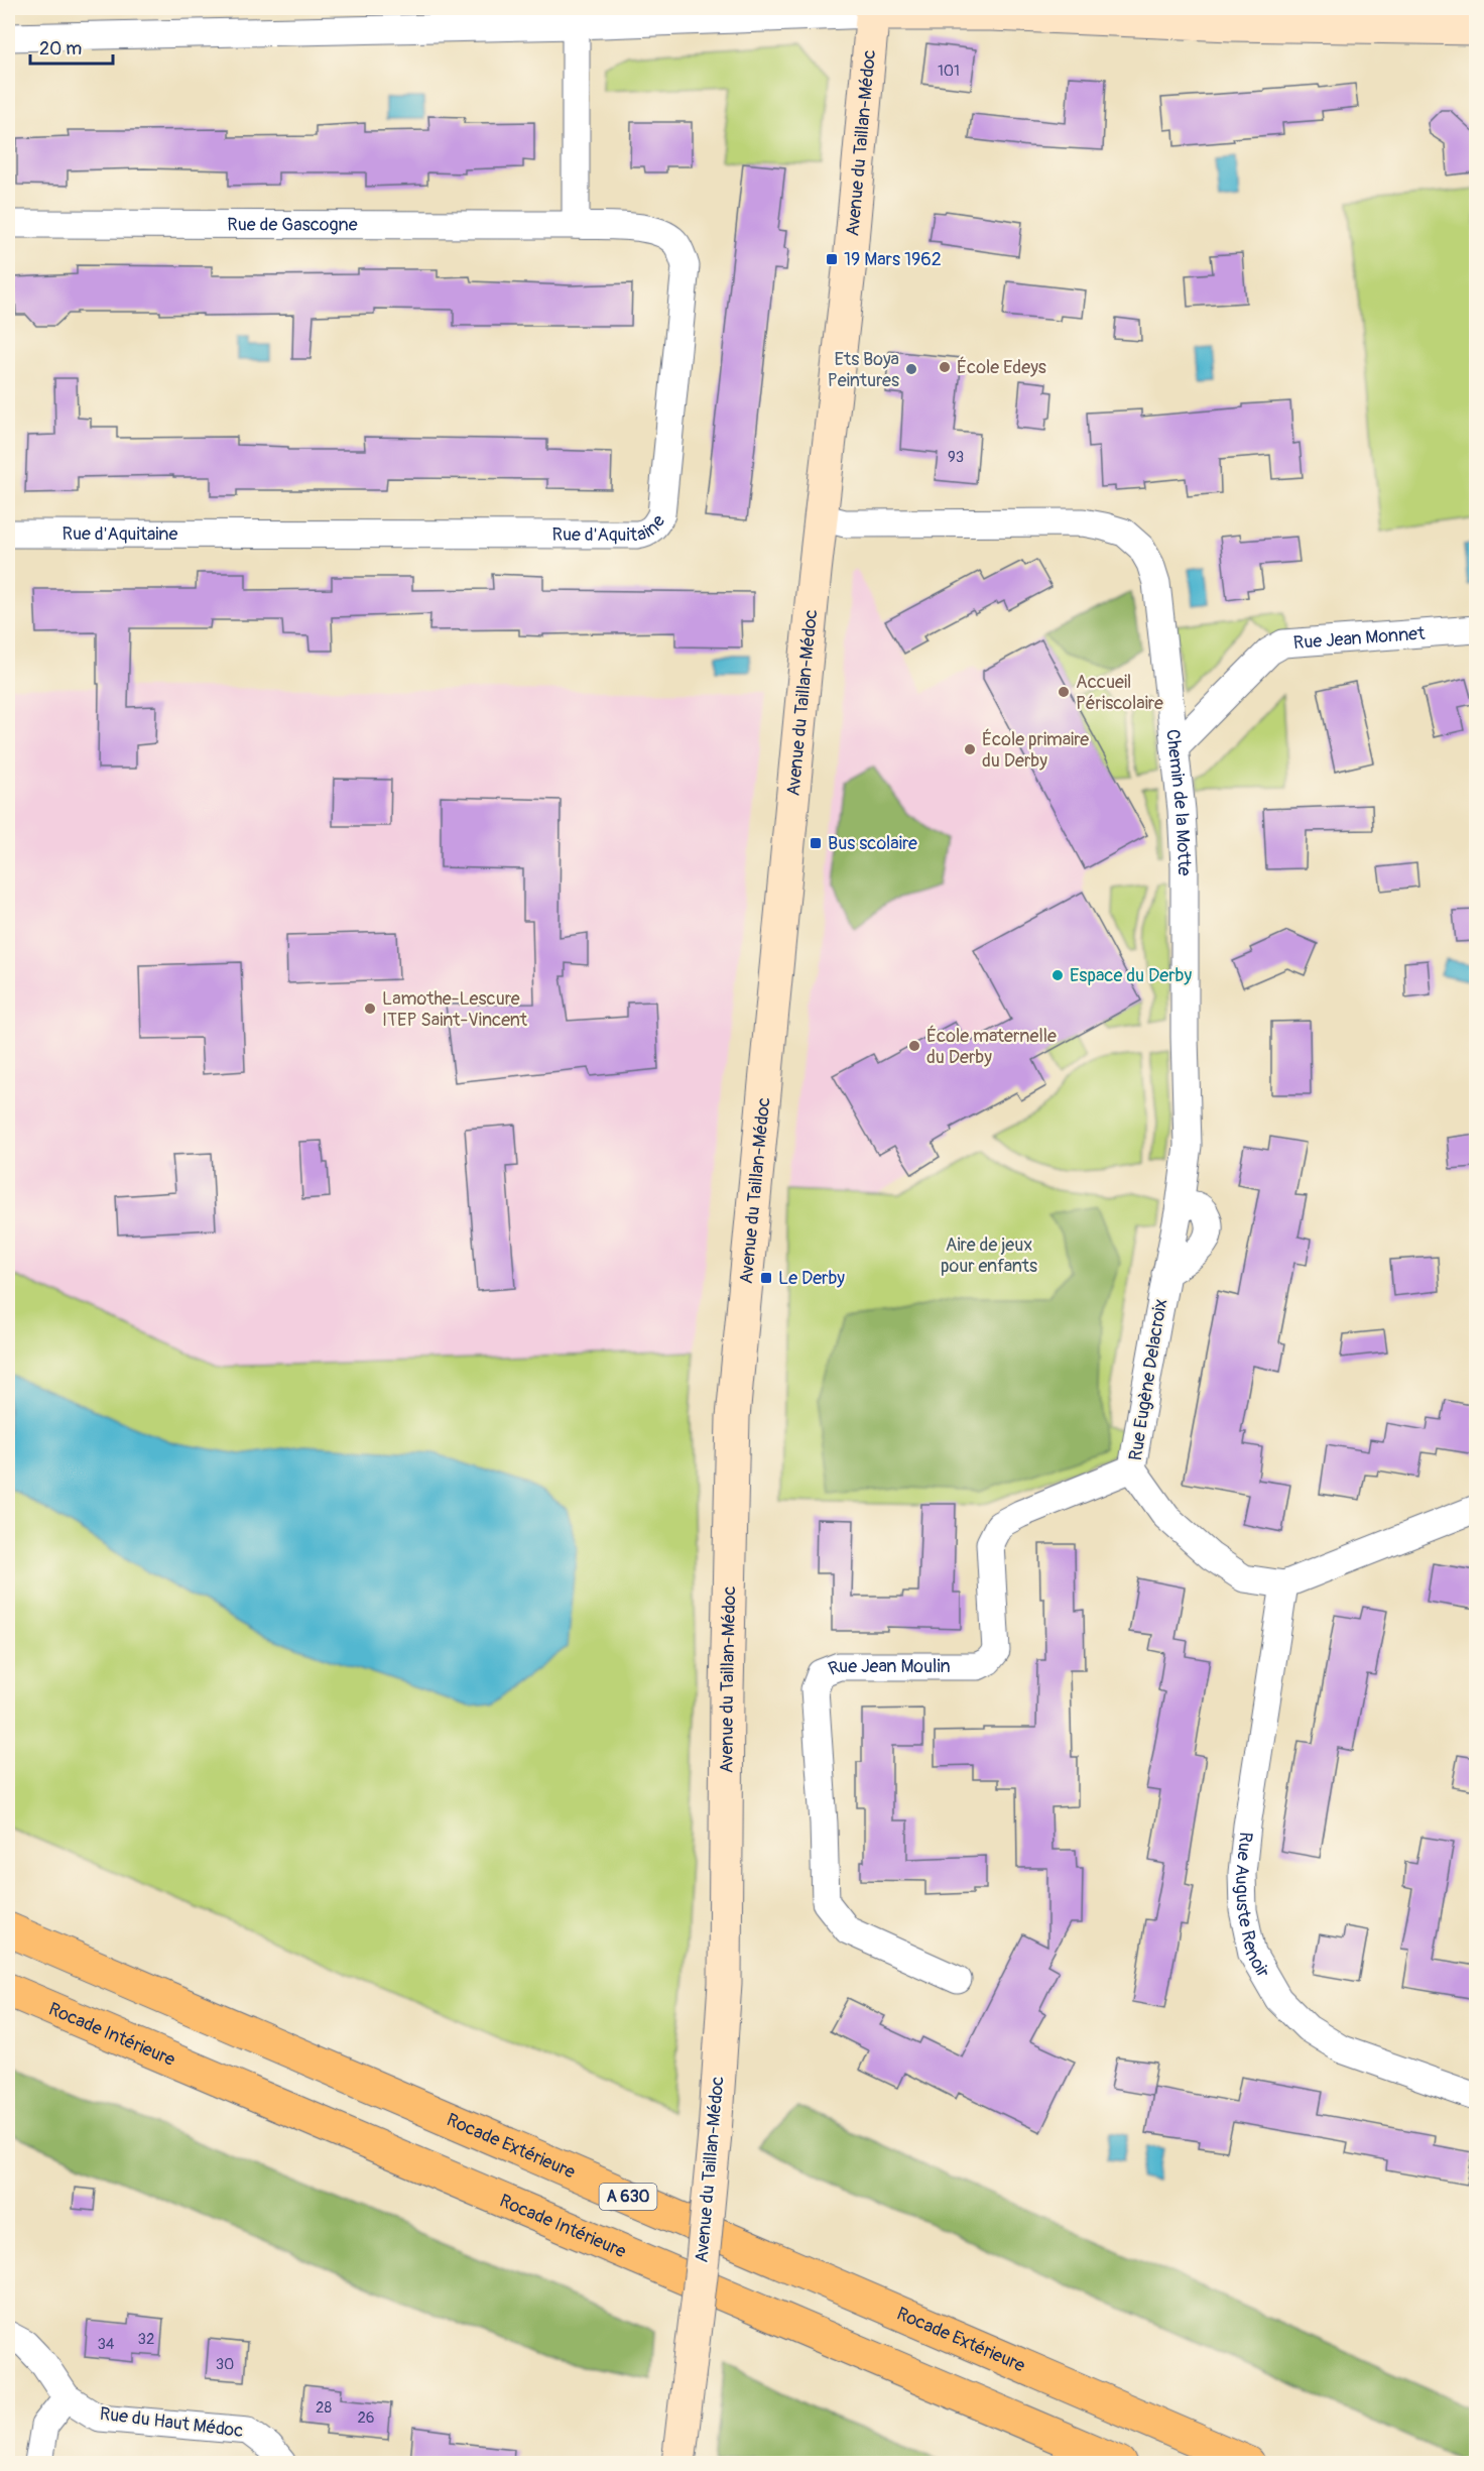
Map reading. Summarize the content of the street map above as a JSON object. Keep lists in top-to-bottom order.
{
  "streets": {
    "highway": ["Rocade Intérieure", "Rocade Extérieure", "A 630"],
    "street": [
      "Avenue du Taillan-Médoc",
      "Rue de Gascogne",
      "Rue d'Aquitaine",
      "Rue Jean Monnet",
      "Chemin de la Motte",
      "Rue Eugène Delacroix",
      "Rue Jean Moulin",
      "Rue Auguste Renoir",
      "Rue du Haut Médoc"
    ]
  },
  "crossings": [
    ["Avenue du Taillan-Médoc", "Chemin de la Motte"],
    ["Rue de Gascogne", "Rue d'Aquitaine"],
    ["Rue Jean Monnet", "Chemin de la Motte"],
    ["Chemin de la Motte", "Rue Eugène Delacroix"],
    ["Rue Eugène Delacroix", "Rue Jean Moulin"],
    ["Rue Eugène Delacroix", "Rue Auguste Renoir"]
  ],
  "parks": ["Aire de jeux pour enfants"],
  "places": {
    "transit": ["19 Mars 1962", "Bus scolaire", "Le Derby"],
    "other": [
      "École Edeys",
      "Ets Boya Peintures",
      "Accueil Périscolaire",
      "École primaire du Derby",
      "Espace du Derby",
      "Lamothe-Lescure ITEP Saint-Vincent",
      "École maternelle du Derby"
    ]
  },
  "house_numbers": [
    "101",
    "93",
    "32",
    "34",
    "30",
    "28",
    "26"
  ],
  "scale_bar": "20 m"
}
